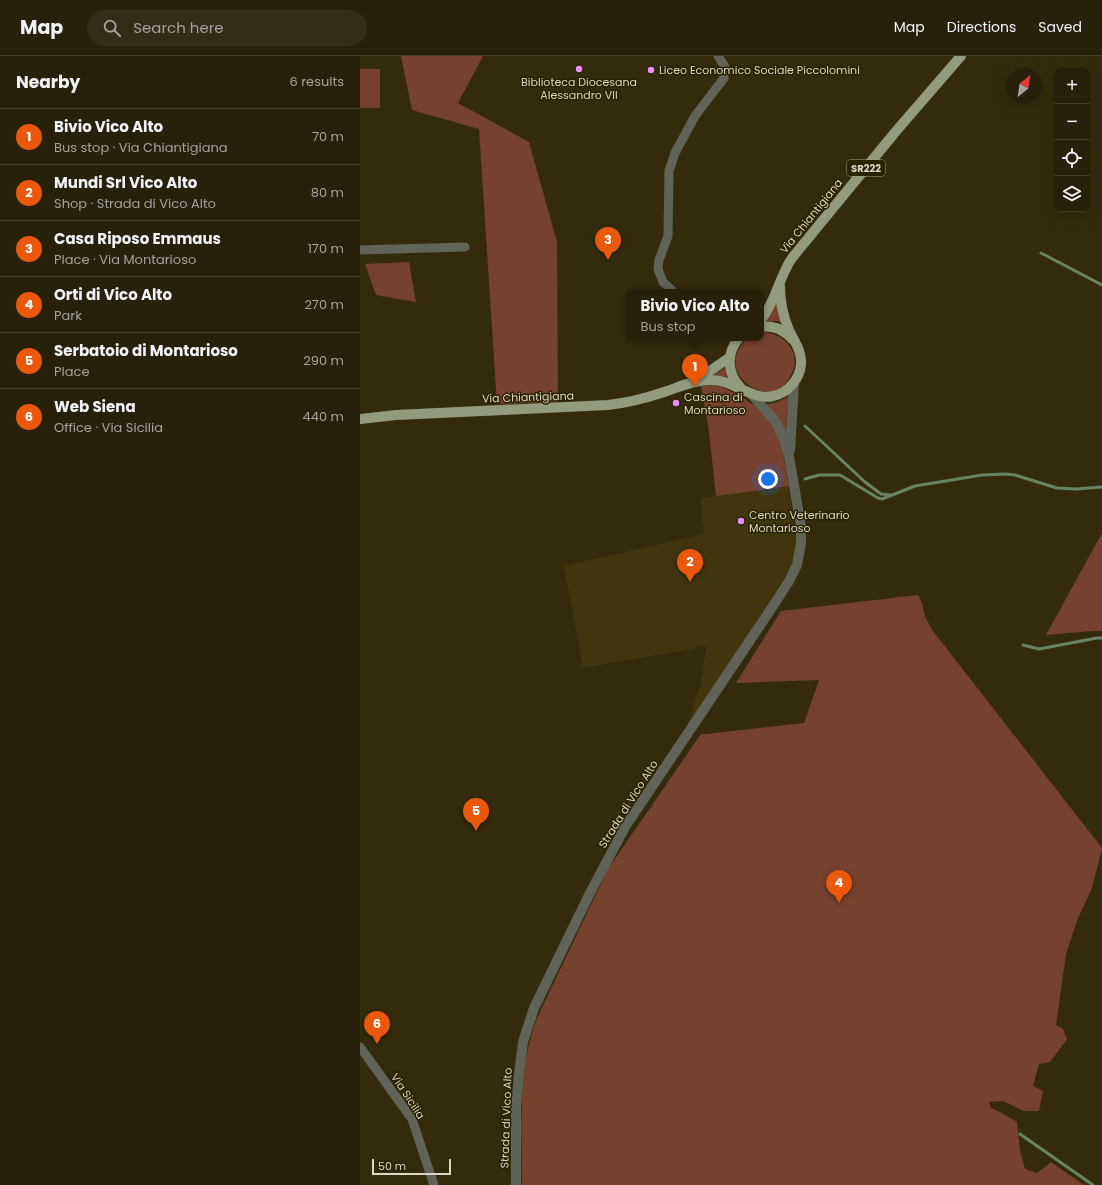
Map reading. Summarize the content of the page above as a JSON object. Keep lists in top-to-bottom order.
{
  "streets": {
    "main road": ["SR222", "Via Chiantigiana"],
    "street": ["Strada di Vico Alto", "Via Sicilia"]
  },
  "crossings": [
    ["Via Chiantigiana", "Strada di Vico Alto"]
  ],
  "places": [
    "Biblioteca Diocesana Alessandro VII",
    "Liceo Economico Sociale Piccolomini",
    "Cascina di Montarioso",
    "Centro Veterinario Montarioso"
  ],
  "scale_bar": "50 m",
  "north": "top right",
  "page": {
    "header": "Map",
    "search": "Search here",
    "nav": ["Map", "Directions", "Saved"],
    "heading": ["Nearby", "6 results"],
    "map_buttons": ["+", "−"],
    "list": [
      {
        "mark": "1",
        "name": "Bivio Vico Alto",
        "note": "Bus stop · Via Chiantigiana",
        "value": "70 m"
      },
      {
        "mark": "2",
        "name": "Mundi Srl Vico Alto",
        "note": "Shop · Strada di Vico Alto",
        "value": "80 m"
      },
      {
        "mark": "3",
        "name": "Casa Riposo Emmaus",
        "note": "Place · Via Montarioso",
        "value": "170 m"
      },
      {
        "mark": "4",
        "name": "Orti di Vico Alto",
        "note": "Park",
        "value": "270 m"
      },
      {
        "mark": "5",
        "name": "Serbatoio di Montarioso",
        "note": "Place",
        "value": "290 m"
      },
      {
        "mark": "6",
        "name": "Web Siena",
        "note": "Office · Via Sicilia",
        "value": "440 m"
      }
    ],
    "pins": [
      "3",
      "1",
      "2",
      "5",
      "4",
      "6"
    ],
    "popup": ["Bivio Vico Alto", "Bus stop"],
    "scale": "50 m"
  }
}
